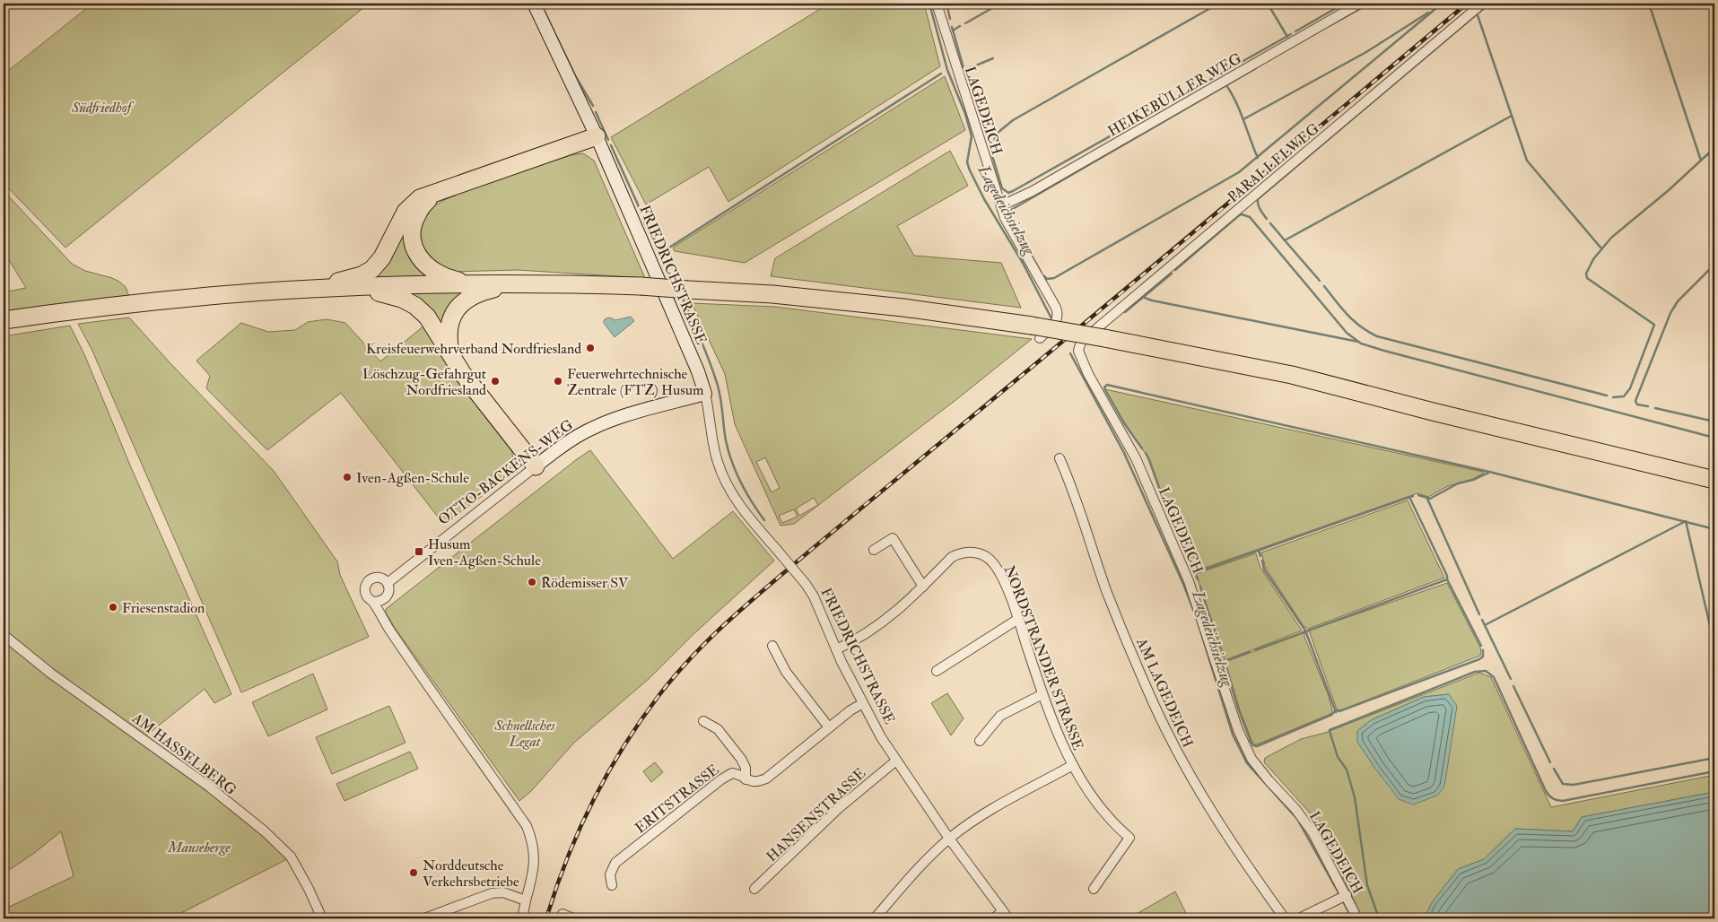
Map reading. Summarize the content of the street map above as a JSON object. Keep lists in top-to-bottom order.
{
  "streets": {
    "street": [
      "HEIKEBÜLLER WEG",
      "LAGEDEICH",
      "PARALLELWEG",
      "FRIEDRICHSTRASSE",
      "OTTO-BACKENS-WEG",
      "NORDSTRANDER STRASSE",
      "AM LAGEDEICH",
      "AM HASSELBERG",
      "ERITSTRASSE",
      "HANSENSTRASSE"
    ]
  },
  "crossings": [
    ["HEIKEBÜLLER WEG", "LAGEDEICH"],
    ["LAGEDEICH", "PARALLELWEG"],
    ["FRIEDRICHSTRASSE", "OTTO-BACKENS-WEG"],
    ["FRIEDRICHSTRASSE", "ERITSTRASSE"],
    ["FRIEDRICHSTRASSE", "HANSENSTRASSE"]
  ],
  "water": ["Lagedeichsielzug"],
  "parks": ["Südfriedhof", "Schnellsches Legat", "Mauseberge"],
  "places": {
    "other": [
      "Kreisfeuerwehrverband Nordfriesland",
      "Löschzug-Gefahrgut Nordfriesland",
      "Feuerwehrtechnische Zentrale (FTZ) Husum",
      "Iven-Agßen-Schule",
      "Rödemisser SV",
      "Friesenstadion",
      "Norddeutsche Verkehrsbetriebe"
    ],
    "transit": ["Husum Iven-Agßen-Schule"]
  }
}
